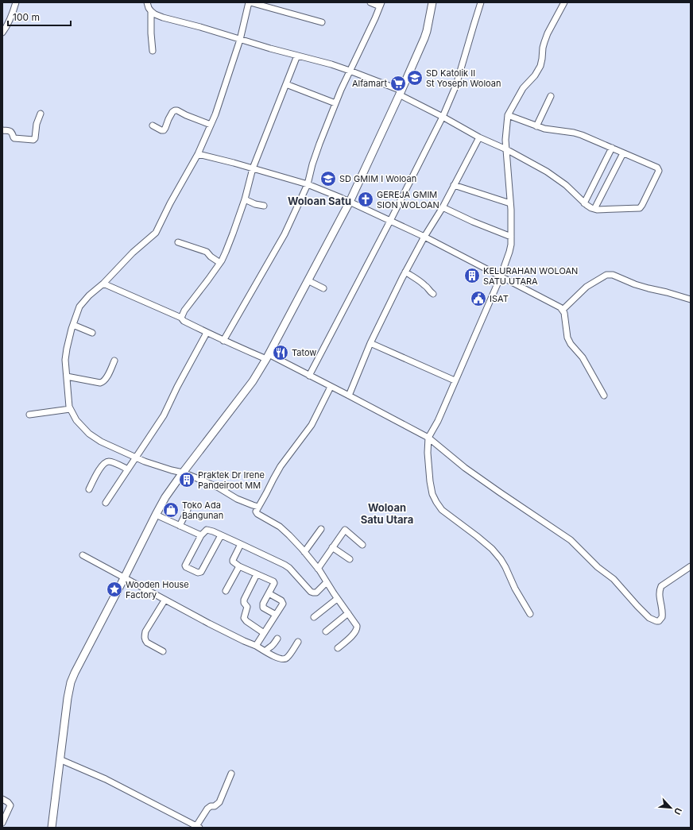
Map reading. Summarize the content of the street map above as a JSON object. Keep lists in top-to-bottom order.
{
  "districts": ["Woloan Satu", "Woloan Satu Utara"],
  "places": {
    "school or university": ["SD Katolik II St Yoseph Woloan", "SD GMIM I Woloan"],
    "supermarket": ["Alfamart"],
    "church": ["GEREJA GMIM SION WOLOAN"],
    "building": ["KELURAHAN WOLOAN SATU UTARA", "Praktek Dr Irene Pandeiroot MM"],
    "public building": ["ISAT"],
    "restaurant": ["Tatow"],
    "shop": ["Toko Ada Bangunan"],
    "place": ["Wooden House Factory"]
  },
  "scale_bar": "100 m",
  "north": "bottom right"
}
